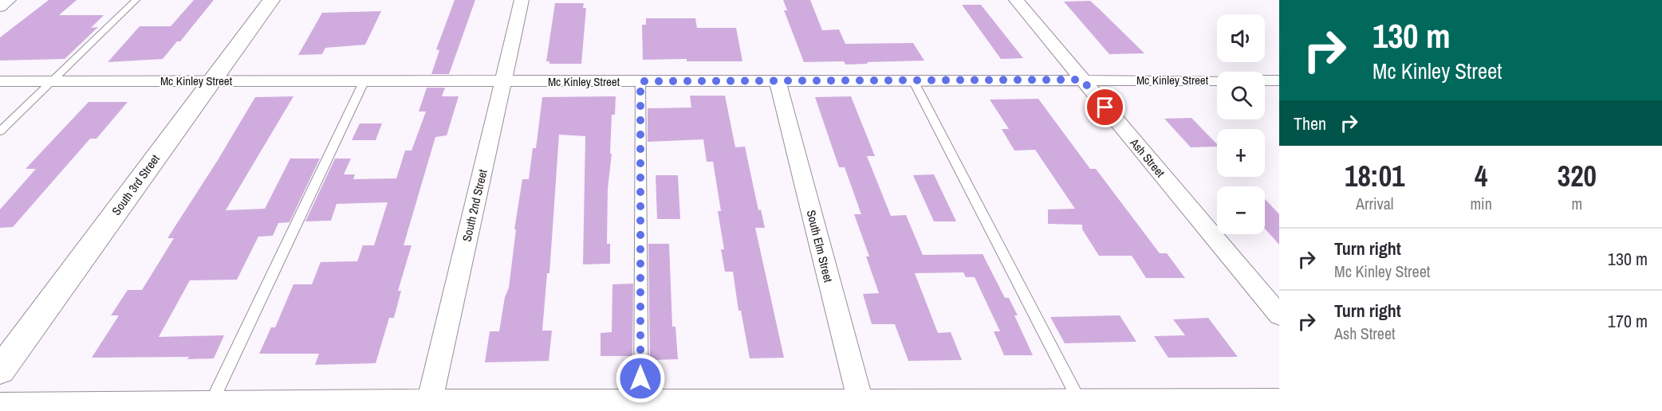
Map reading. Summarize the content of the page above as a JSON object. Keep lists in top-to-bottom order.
{
  "streets": {
    "street": [
      "Mc Kinley Street",
      "Ash Street",
      "South 3rd Street",
      "South 2nd Street",
      "South Elm Street"
    ]
  },
  "crossings": [
    ["Mc Kinley Street", "Ash Street"],
    ["Mc Kinley Street", "South 3rd Street"],
    ["Mc Kinley Street", "South 2nd Street"],
    ["Mc Kinley Street", "South Elm Street"]
  ],
  "page": {
    "turn": ["130 m", "Mc Kinley Street"],
    "map_buttons": ["+", "−"],
    "then": "Then",
    "eta": [
      "18:01",
      "Arrival",
      "4",
      "min",
      "320",
      "m"
    ],
    "list": [
      {
        "name": "Turn right",
        "note": "Mc Kinley Street",
        "value": "130 m"
      },
      {
        "name": "Turn right",
        "note": "Ash Street",
        "value": "170 m"
      }
    ]
  }
}
